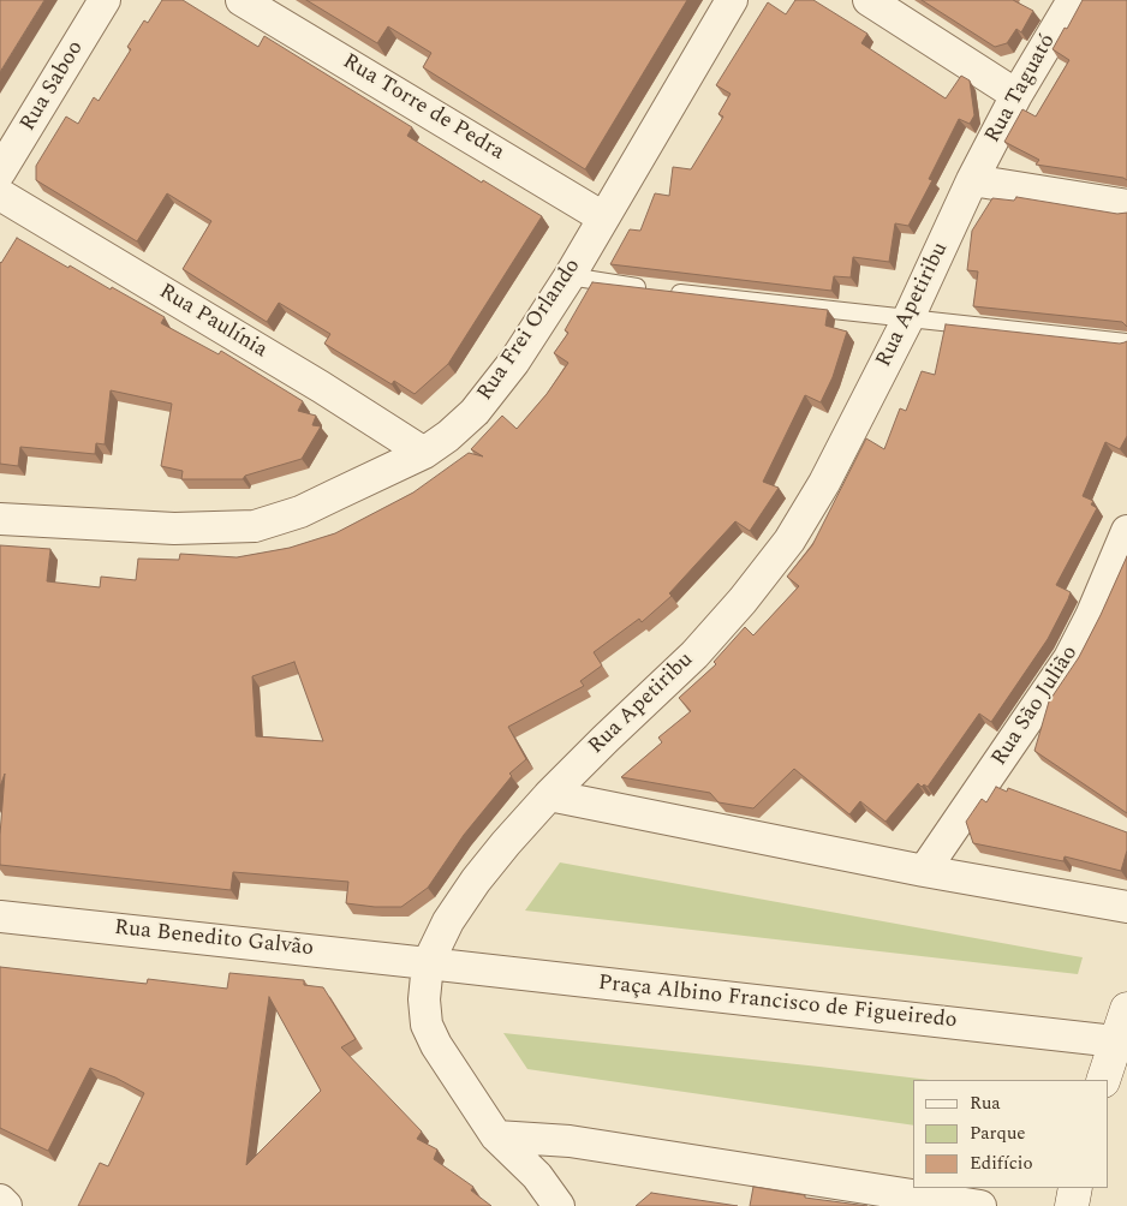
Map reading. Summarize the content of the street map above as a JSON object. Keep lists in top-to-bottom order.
{
  "streets": {
    "street": [
      "Rua Saboo",
      "Rua Taguató",
      "Rua Torre de Pedra",
      "Rua Apetiribu",
      "Rua Paulínia",
      "Rua Frei Orlando",
      "Rua São Julião",
      "Rua Benedito Galvão",
      "Praça Albino Francisco de Figueiredo"
    ]
  },
  "crossings": [
    ["Rua Taguató", "Rua Apetiribu"],
    ["Rua Torre de Pedra", "Rua Frei Orlando"],
    ["Rua Apetiribu", "Rua Benedito Galvão"],
    ["Rua Apetiribu", "Praça Albino Francisco de Figueiredo"],
    ["Rua Paulínia", "Rua Frei Orlando"],
    ["Rua Benedito Galvão", "Praça Albino Francisco de Figueiredo"]
  ],
  "legend": ["Rua", "Parque", "Edifício"]
}
